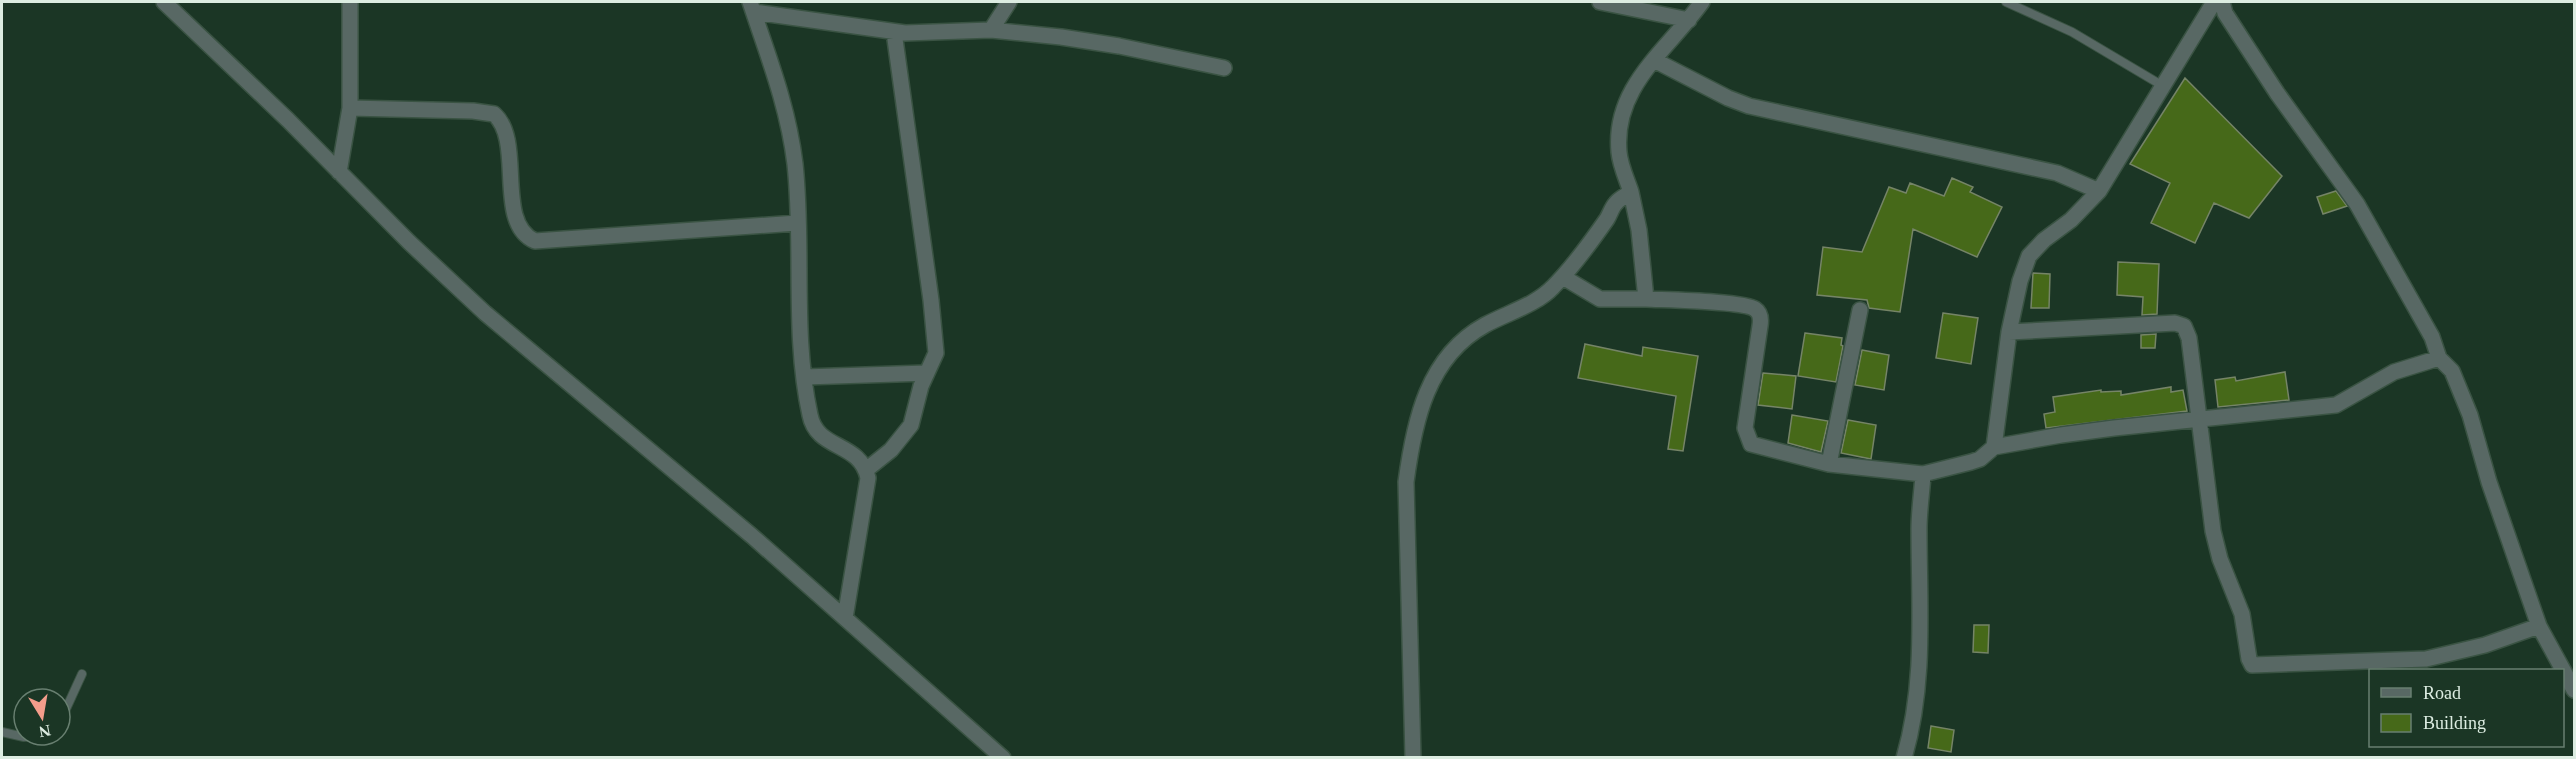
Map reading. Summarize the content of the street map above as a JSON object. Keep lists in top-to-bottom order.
{
  "legend": ["Road", "Building"],
  "north": "bottom"
}
